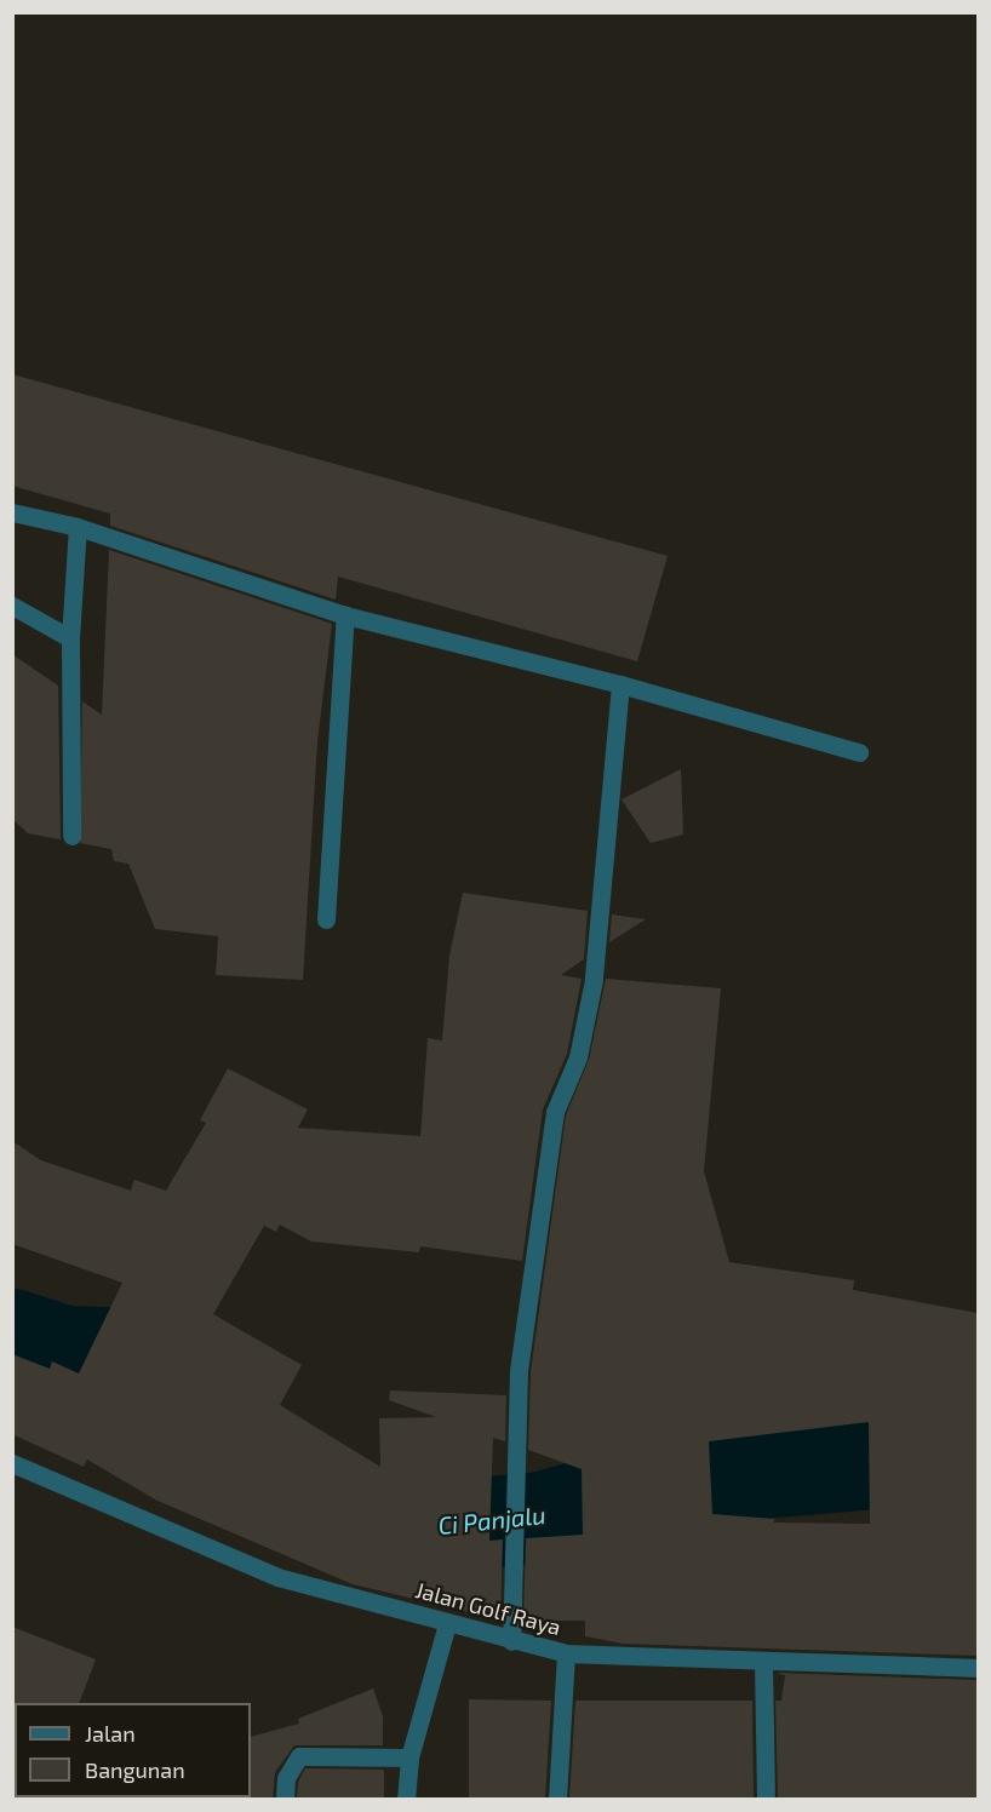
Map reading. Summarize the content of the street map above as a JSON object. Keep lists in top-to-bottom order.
{
  "streets": {
    "street": ["Jalan Golf Raya"]
  },
  "water": ["Ci Panjalu"],
  "legend": ["Jalan", "Bangunan"]
}
